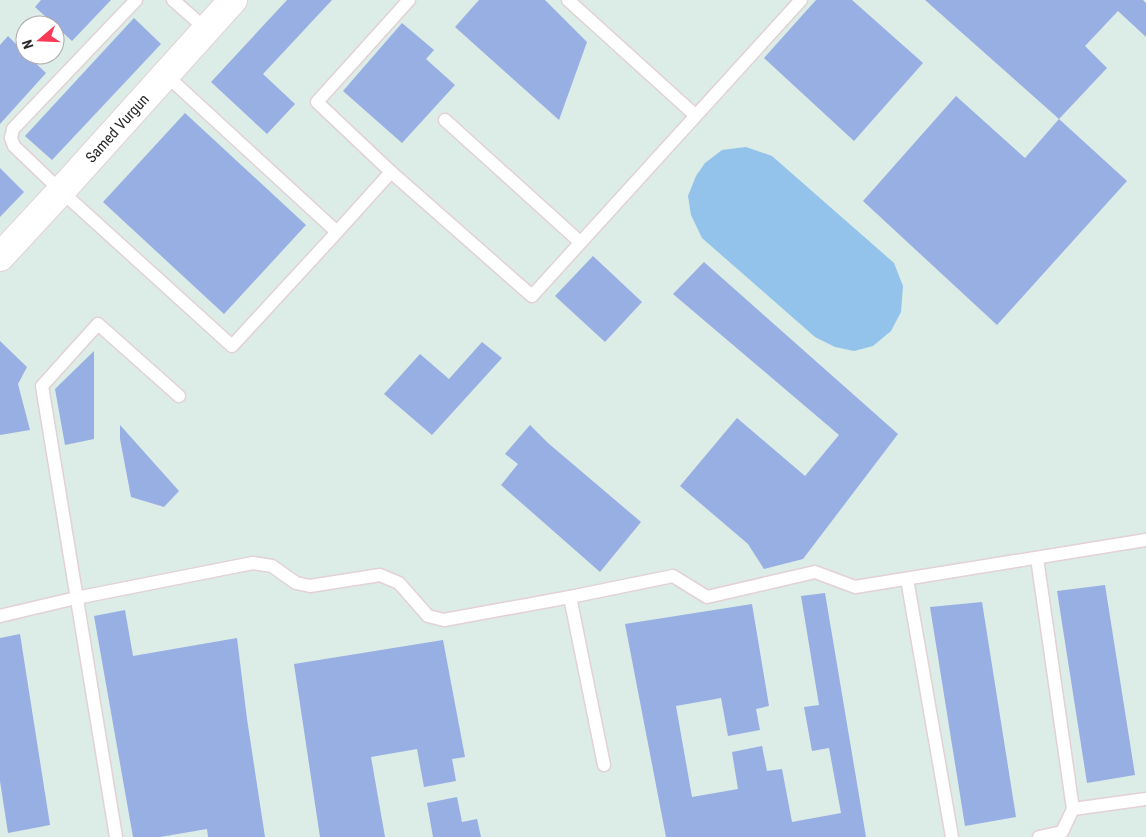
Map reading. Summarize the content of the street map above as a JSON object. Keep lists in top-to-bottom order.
{
  "streets": {
    "main road": ["Samed Vurgun"]
  },
  "north": "left"
}
